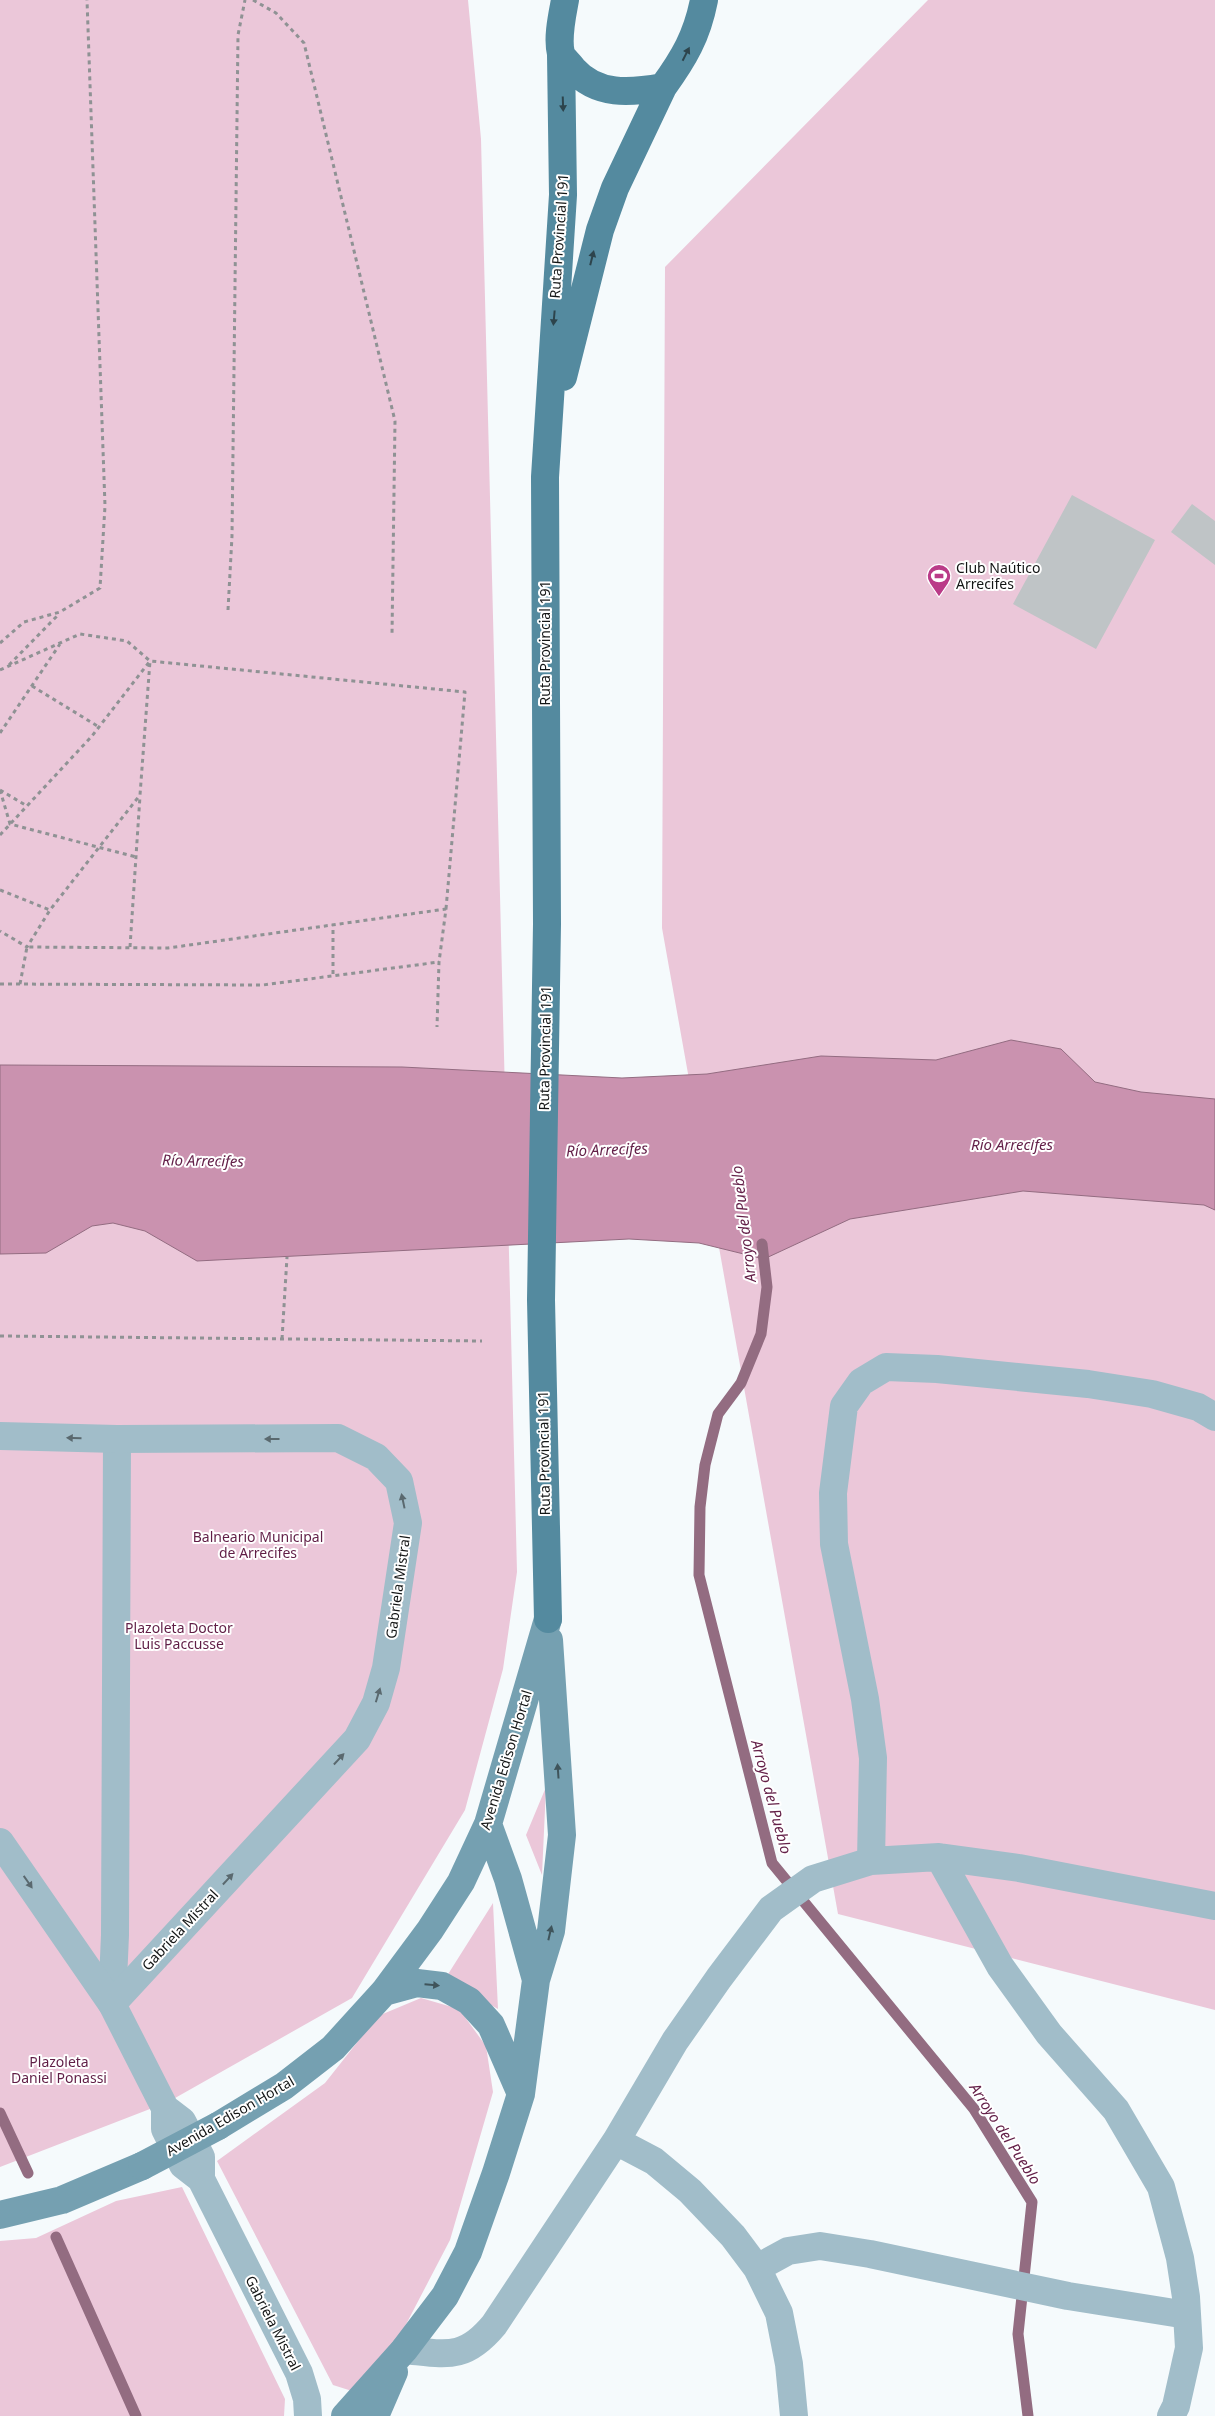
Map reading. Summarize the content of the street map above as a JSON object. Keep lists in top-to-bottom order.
{
  "streets": {
    "main road": ["Ruta Provincial 191", "Avenida Edison Hortal"],
    "street": ["Gabriela Mistral"]
  },
  "crossings": [
    ["Ruta Provincial 191", "Avenida Edison Hortal"]
  ],
  "water": ["Río Arrecifes", "Arroyo del Pueblo"],
  "parks": ["Balneario Municipal de Arrecifes", "Plazoleta Doctor Luis Paccusse", "Plazoleta Daniel Ponassi"],
  "places": {
    "sports": ["Club Naútico Arrecifes"]
  }
}
